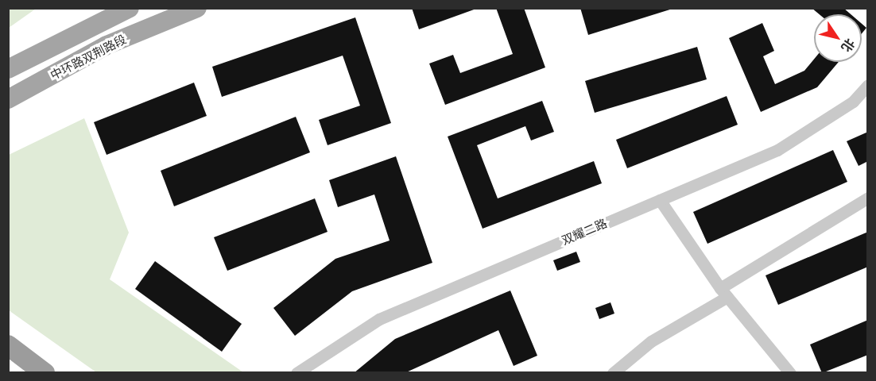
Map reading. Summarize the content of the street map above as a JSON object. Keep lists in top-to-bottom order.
{
  "streets": {
    "main road": ["中环路双荆路段"],
    "street": ["双耀二路"]
  },
  "north": "bottom right"
}
